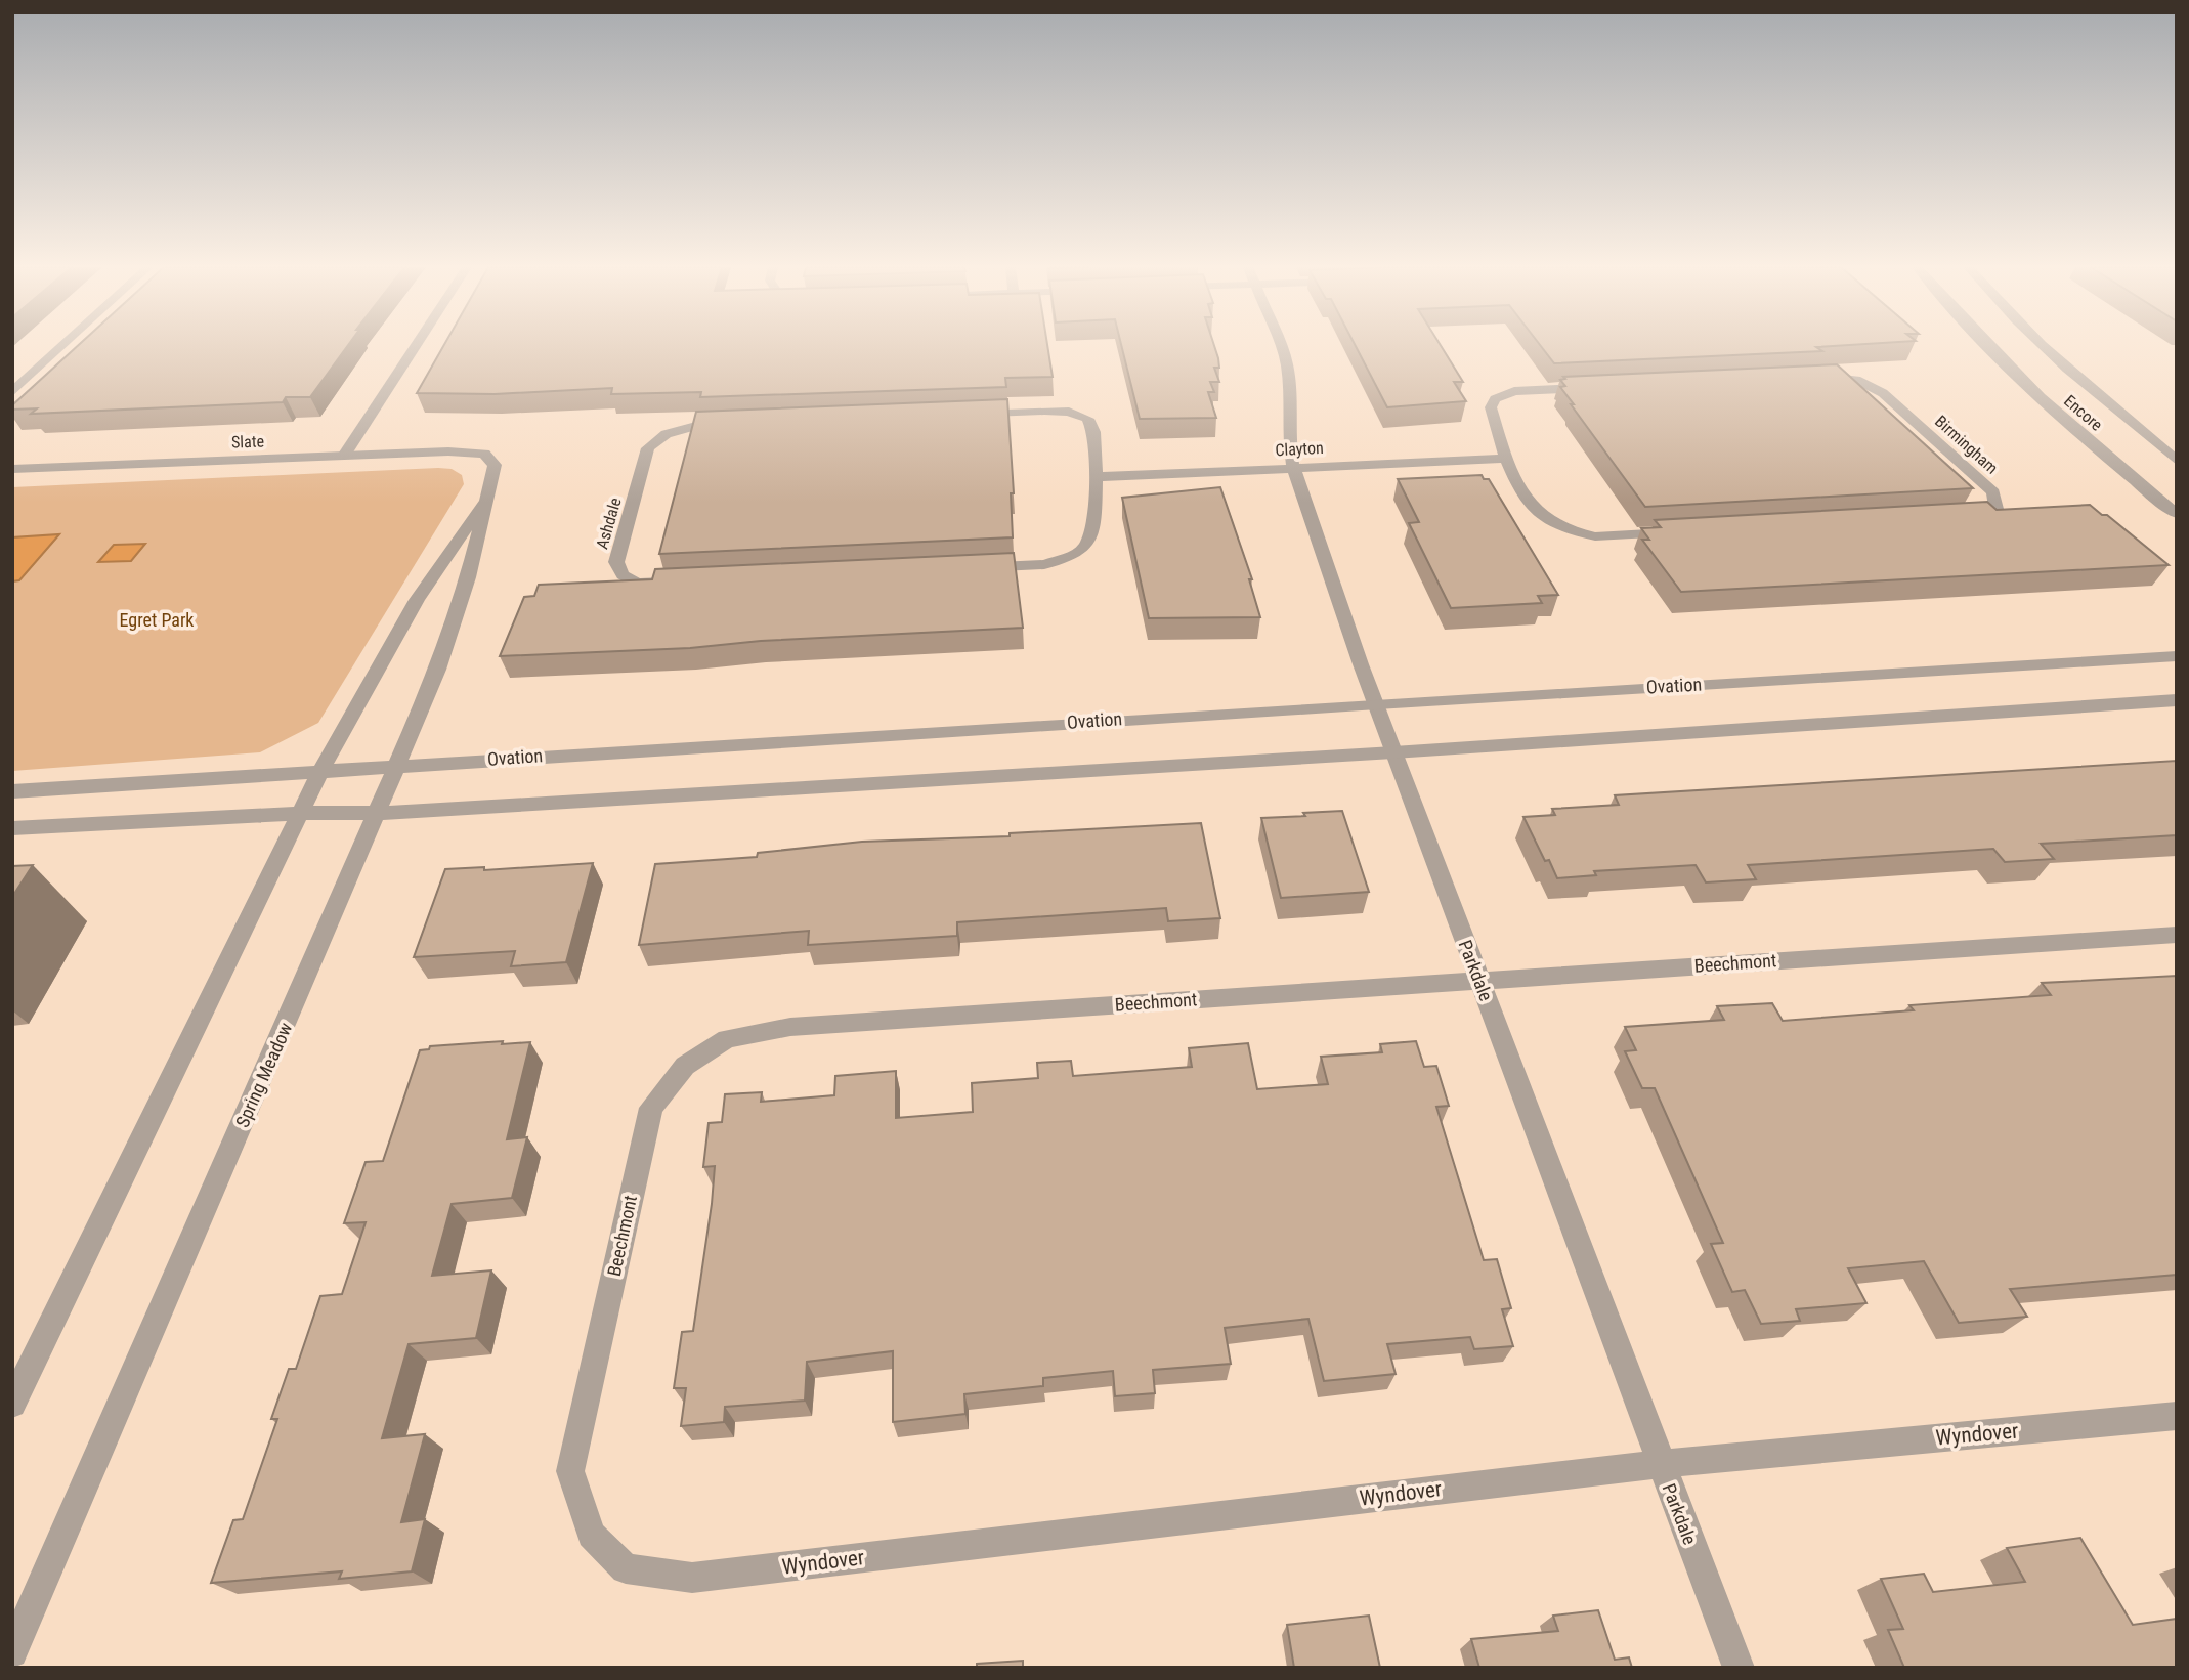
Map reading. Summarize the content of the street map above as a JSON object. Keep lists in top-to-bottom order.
{
  "streets": {
    "street": [
      "Encore",
      "Slate",
      "Birmingham",
      "Clayton",
      "Ashdale",
      "Ovation",
      "Beechmont",
      "Parkdale",
      "Spring Meadow",
      "Wyndover"
    ]
  },
  "crossings": [
    ["Slate", "Spring Meadow"],
    ["Birmingham", "Clayton"],
    ["Clayton", "Ashdale"],
    ["Clayton", "Parkdale"],
    ["Ovation", "Parkdale"],
    ["Ovation", "Spring Meadow"],
    ["Beechmont", "Parkdale"],
    ["Beechmont", "Wyndover"],
    ["Parkdale", "Wyndover"]
  ],
  "parks": ["Egret Park"]
}
